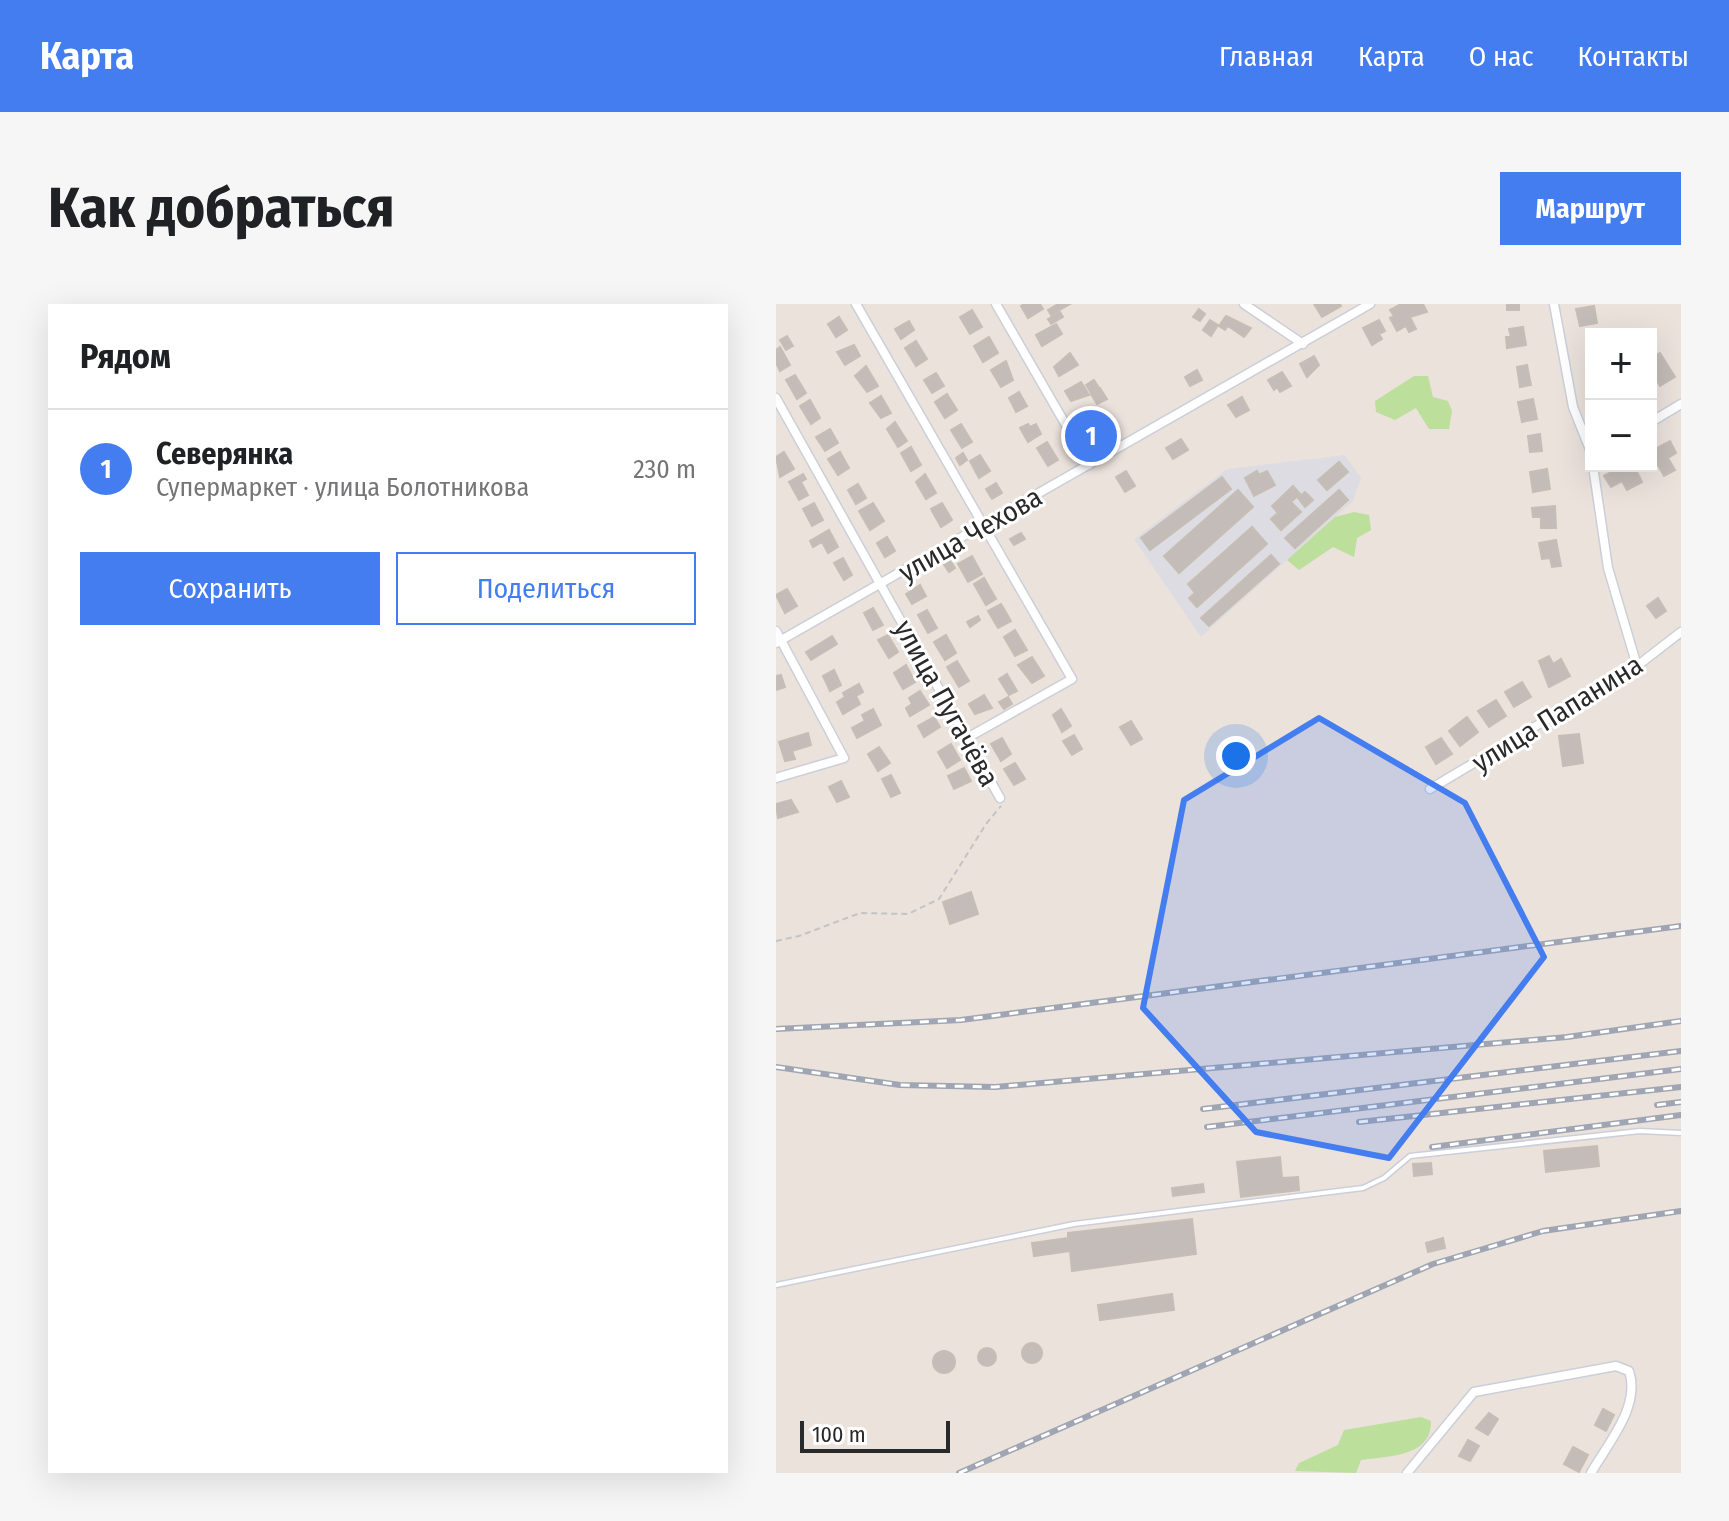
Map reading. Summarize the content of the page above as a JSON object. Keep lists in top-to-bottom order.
{
  "streets": {
    "street": ["улица Чехова", "улица Пугачёва", "улица Папанина"]
  },
  "crossings": [
    ["улица Чехова", "улица Пугачёва"]
  ],
  "scale_bar": "100 m",
  "page": {
    "header": "Карта",
    "nav": [
      "Главная",
      "Карта",
      "О нас",
      "Контакты"
    ],
    "buttons": [
      "Маршрут",
      ["Сохранить", "Поделиться"]
    ],
    "title": "Как добраться",
    "heading": "Рядом",
    "map_buttons": ["+", "−"],
    "pins": "1",
    "list": [
      {
        "mark": "1",
        "name": "Северянка",
        "note": "Супермаркет · улица Болотникова",
        "value": "230 m"
      }
    ],
    "scale": "100 m"
  }
}
